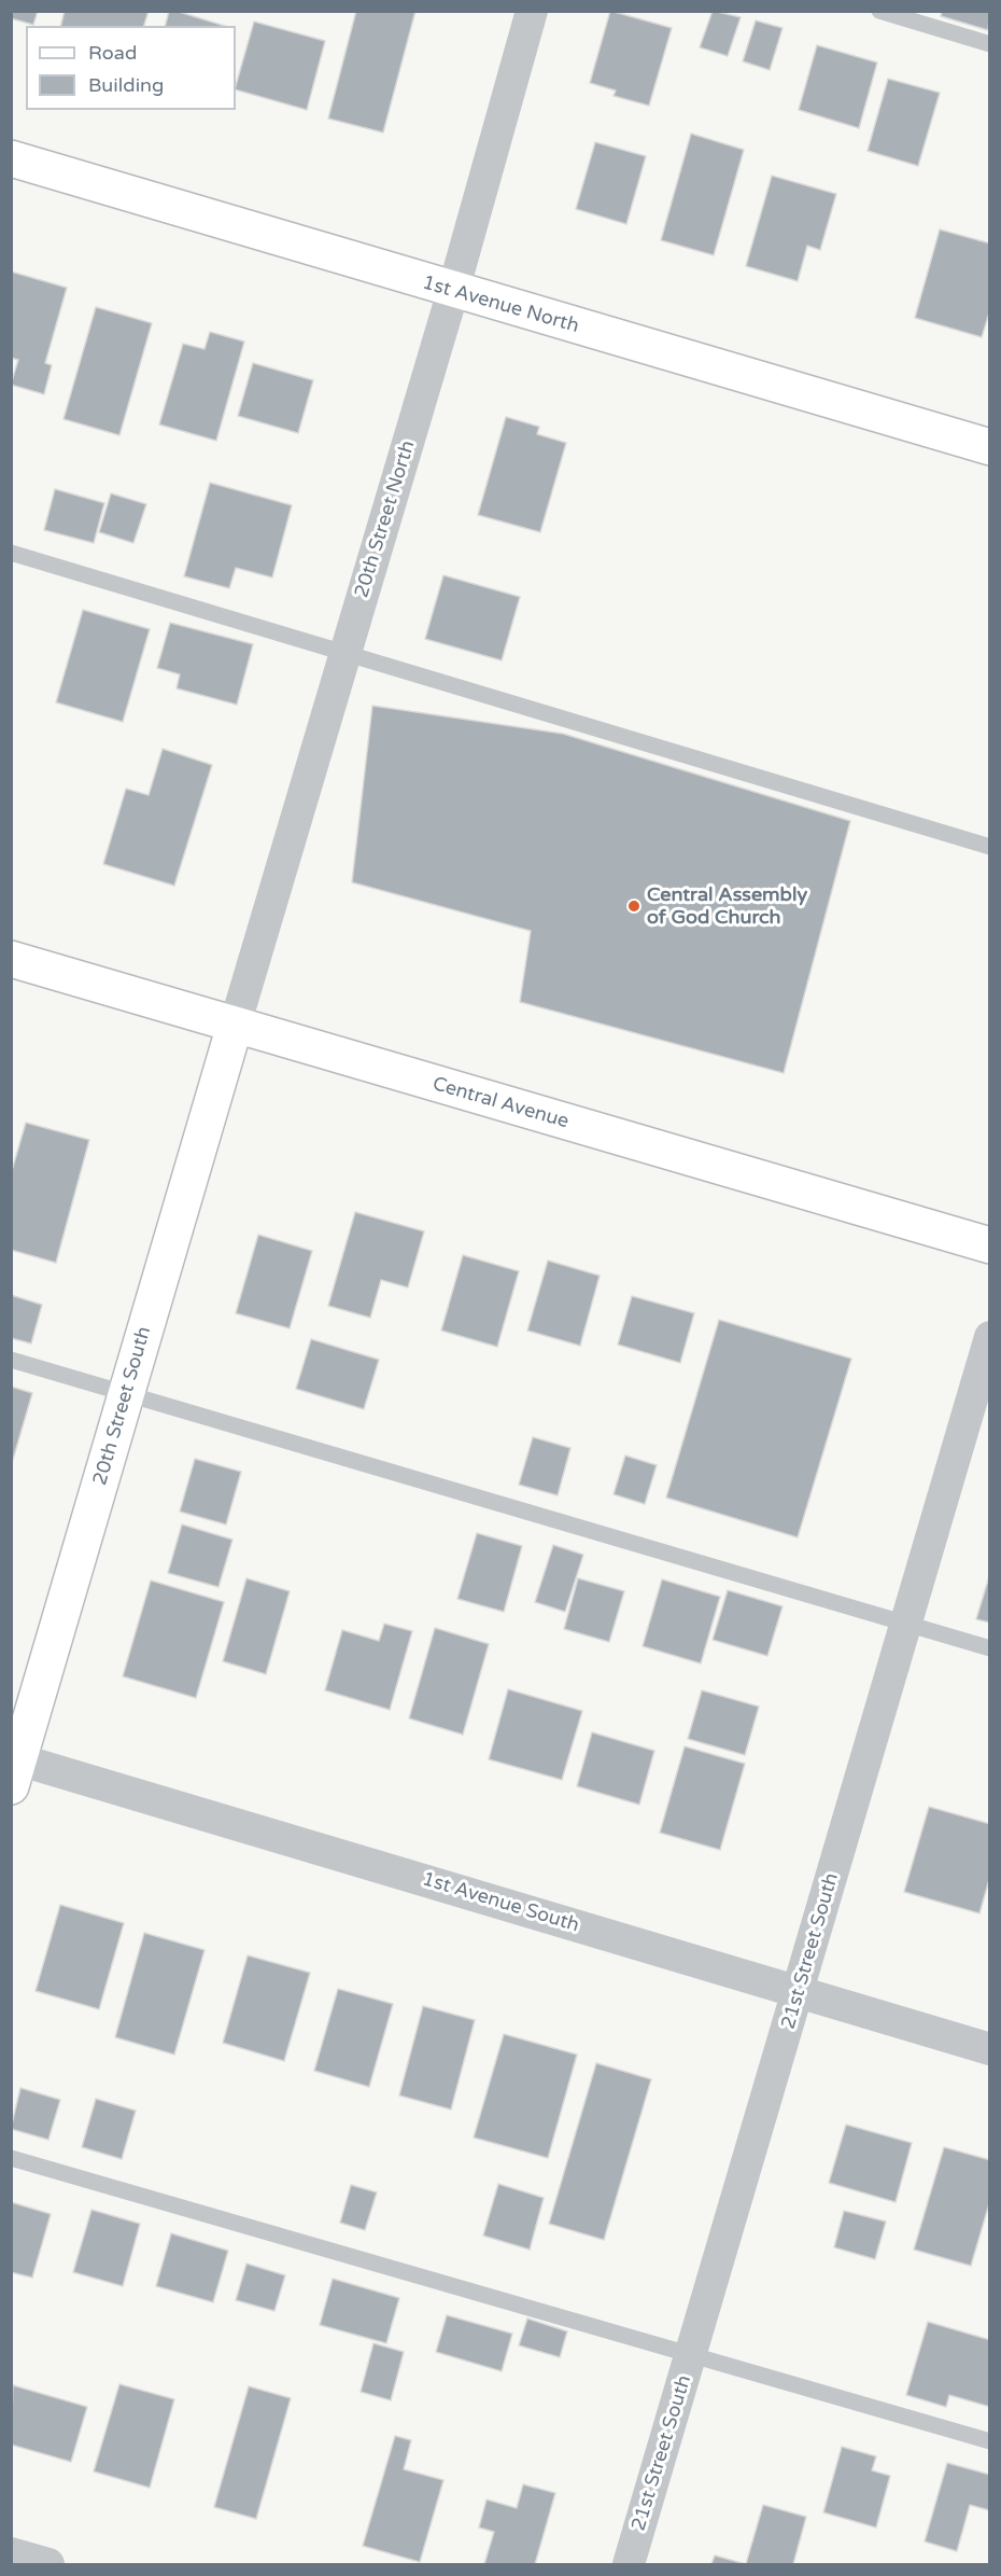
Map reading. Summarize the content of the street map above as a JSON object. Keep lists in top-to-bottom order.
{
  "streets": {
    "street": [
      "1st Avenue North",
      "20th Street North",
      "Central Avenue",
      "20th Street South",
      "1st Avenue South",
      "21st Street South"
    ]
  },
  "crossings": [
    ["1st Avenue North", "20th Street North"],
    ["20th Street North", "Central Avenue"],
    ["20th Street North", "20th Street South"],
    ["Central Avenue", "20th Street South"],
    ["20th Street South", "1st Avenue South"],
    ["1st Avenue South", "21st Street South"]
  ],
  "places": ["Central Assembly of God Church"],
  "legend": ["Road", "Building"]
}
